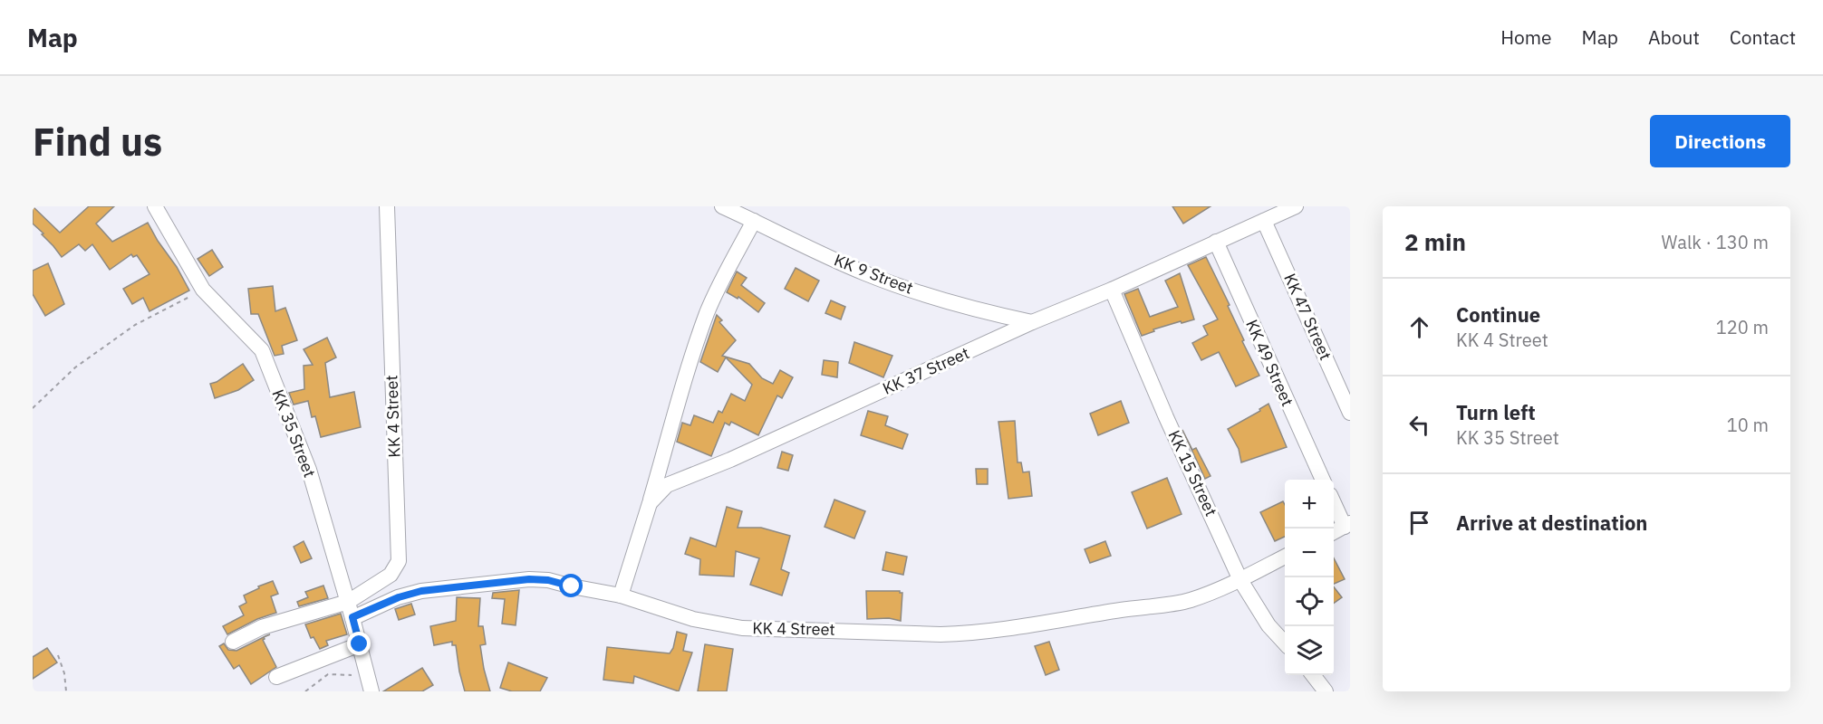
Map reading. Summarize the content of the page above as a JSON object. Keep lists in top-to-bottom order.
{
  "streets": {
    "street": [
      "KK 9 Street",
      "KK 47 Street",
      "KK 49 Street",
      "KK 37 Street",
      "KK 4 Street",
      "KK 35 Street",
      "KK 15 Street"
    ]
  },
  "crossings": [
    ["KK 9 Street", "KK 37 Street"],
    ["KK 47 Street", "KK 37 Street"],
    ["KK 49 Street", "KK 37 Street"],
    ["KK 37 Street", "KK 4 Street"],
    ["KK 37 Street", "KK 15 Street"],
    ["KK 4 Street", "KK 35 Street"],
    ["KK 4 Street", "KK 15 Street"]
  ],
  "page": {
    "header": "Map",
    "nav": [
      "Home",
      "Map",
      "About",
      "Contact"
    ],
    "buttons": "Directions",
    "title": "Find us",
    "heading": ["2 min", "Walk · 130 m"],
    "list": [
      ["Continue", "KK 4 Street", "120 m"],
      ["Turn left", "KK 35 Street", "10 m"],
      "Arrive at destination"
    ],
    "map_buttons": ["+", "−"]
  }
}
